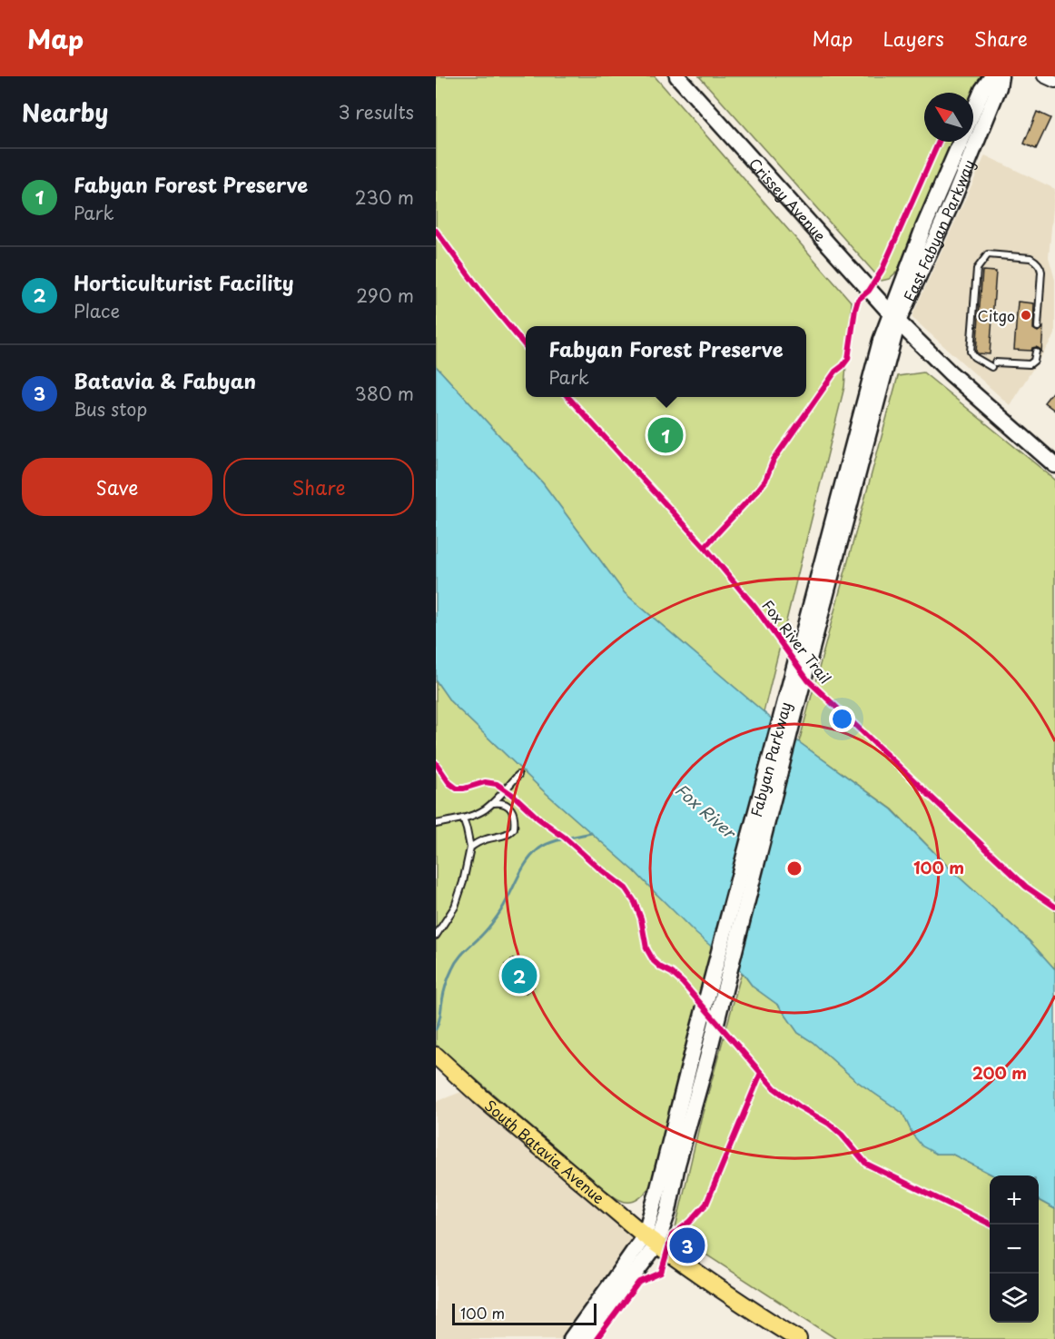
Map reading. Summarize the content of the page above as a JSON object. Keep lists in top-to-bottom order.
{
  "streets": {
    "main road": [
      "Crissey Avenue",
      "East Fabyan Parkway",
      "Fabyan Parkway",
      "South Batavia Avenue"
    ],
    "cycle path": ["Fox River Trail"]
  },
  "crossings": [
    ["Crissey Avenue", "East Fabyan Parkway"],
    ["Crissey Avenue", "Fabyan Parkway"],
    ["East Fabyan Parkway", "Fabyan Parkway"],
    ["Fabyan Parkway", "South Batavia Avenue"]
  ],
  "water": ["Fox River"],
  "places": ["Citgo"],
  "scale_bar": "100 m",
  "north": "top left",
  "page": {
    "header": "Map",
    "nav": ["Map", "Layers", "Share"],
    "heading": ["Nearby", "3 results"],
    "list": [
      {
        "mark": "1",
        "name": "Fabyan Forest Preserve",
        "note": "Park",
        "value": "230 m"
      },
      {
        "mark": "2",
        "name": "Horticulturist Facility",
        "note": "Place",
        "value": "290 m"
      },
      {
        "mark": "3",
        "name": "Batavia & Fabyan",
        "note": "Bus stop",
        "value": "380 m"
      }
    ],
    "popup": ["Fabyan Forest Preserve", "Park"],
    "pins": ["1", "2", "3"],
    "buttons": ["Save", "Share"],
    "map_buttons": ["+", "−"],
    "scale": "100 m"
  },
  "rings": ["100 m", "200 m"]
}
